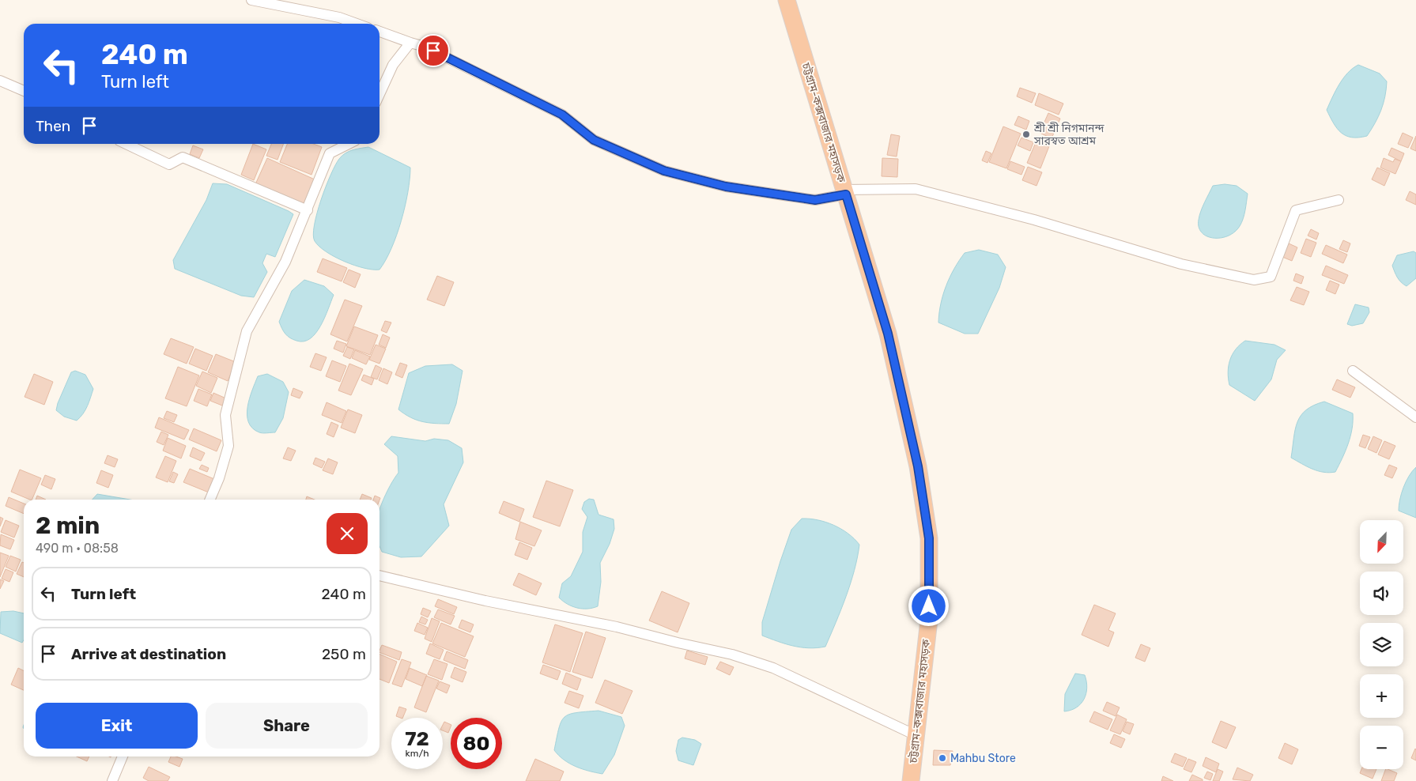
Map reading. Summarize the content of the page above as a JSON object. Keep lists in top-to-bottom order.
{
  "streets": {
    "highway": ["চট্টগ্রাম-কক্সবাজার মহাসড়ক"]
  },
  "places": ["শ্রী শ্রী নিগমানন্দ সারস্বত আশ্রম", "Mahbu Store"],
  "north": "bottom left",
  "page": {
    "turn": ["240 m", "Turn left"],
    "then": "Then",
    "heading": ["2 min", "490 m · 08:58"],
    "map_buttons": ["+", "−"],
    "list": [
      {
        "name": "Turn left",
        "value": "240 m"
      },
      {
        "name": "Arrive at destination",
        "value": "250 m"
      }
    ],
    "buttons": ["Exit", "Share"],
    "speed": "72 km/h",
    "limit": "80"
  }
}
